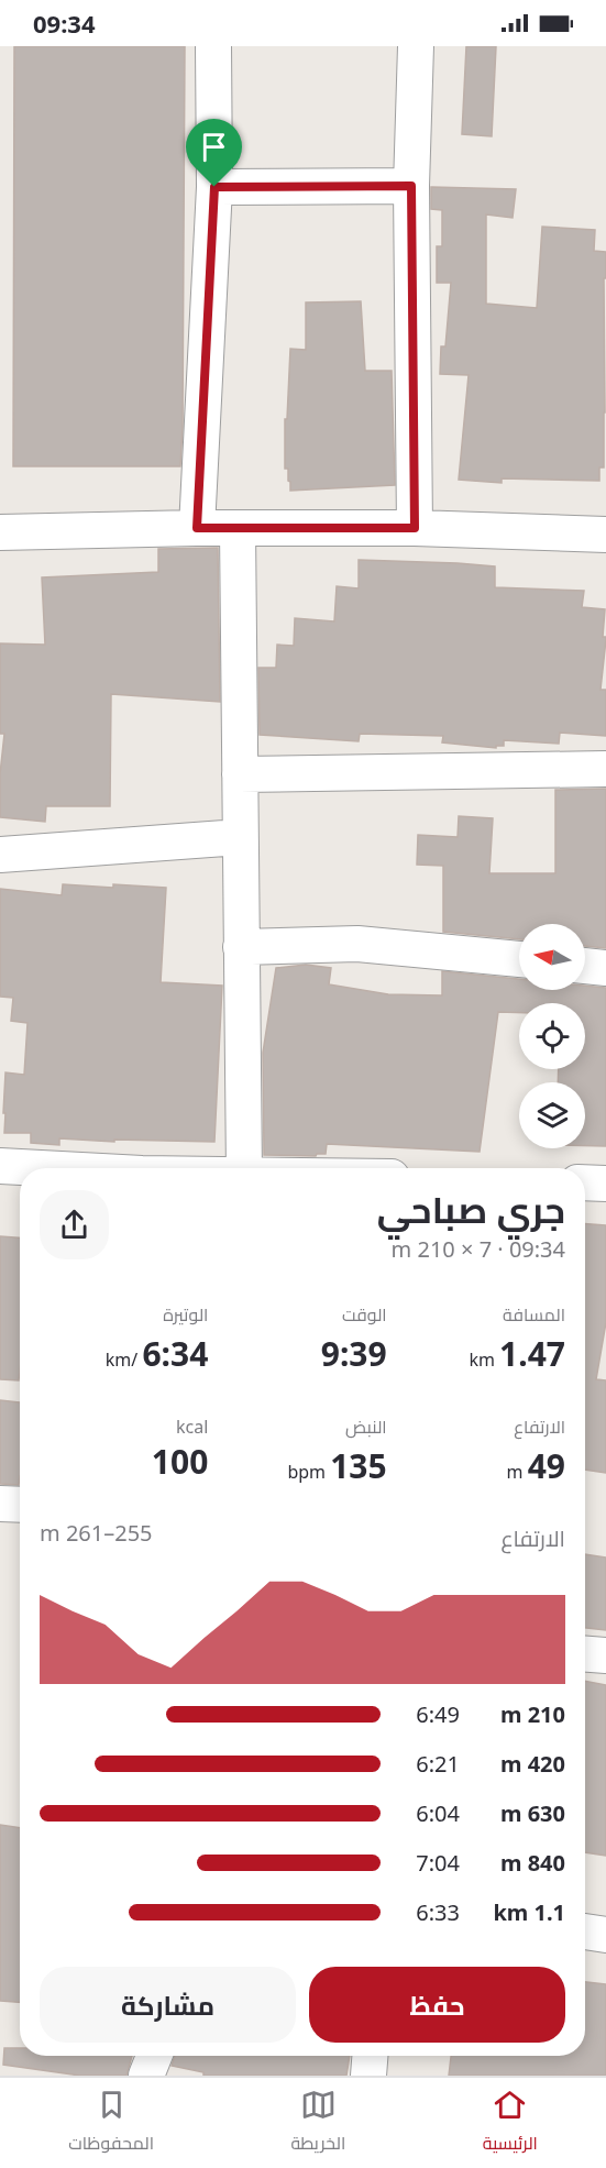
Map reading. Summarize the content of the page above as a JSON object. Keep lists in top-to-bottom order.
{
  "north": "left",
  "page": {
    "status": "09:34",
    "heading": ["جري صباحي", "09:34 · 7 × 210 m"],
    "stats": [
      ["المسافة", "1.47 km"],
      ["الوقت", "9:39"],
      ["الوتيرة", "6:34 /km"],
      ["الارتفاع", "49 m"],
      ["النبض", "135 bpm"],
      ["kcal", "100"]
    ],
    "chart": ["الارتفاع", "255–261 m"],
    "list": [
      {
        "name": "210 m",
        "note": "6:49"
      },
      {
        "name": "420 m",
        "note": "6:21"
      },
      {
        "name": "630 m",
        "note": "6:04"
      },
      {
        "name": "840 m",
        "note": "7:04"
      },
      {
        "name": "1.1 km",
        "note": "6:33"
      }
    ],
    "buttons": ["حفظ", "مشاركة"],
    "tabs": ["الرئيسية", "الخريطة", "المحفوظات"]
  }
}
